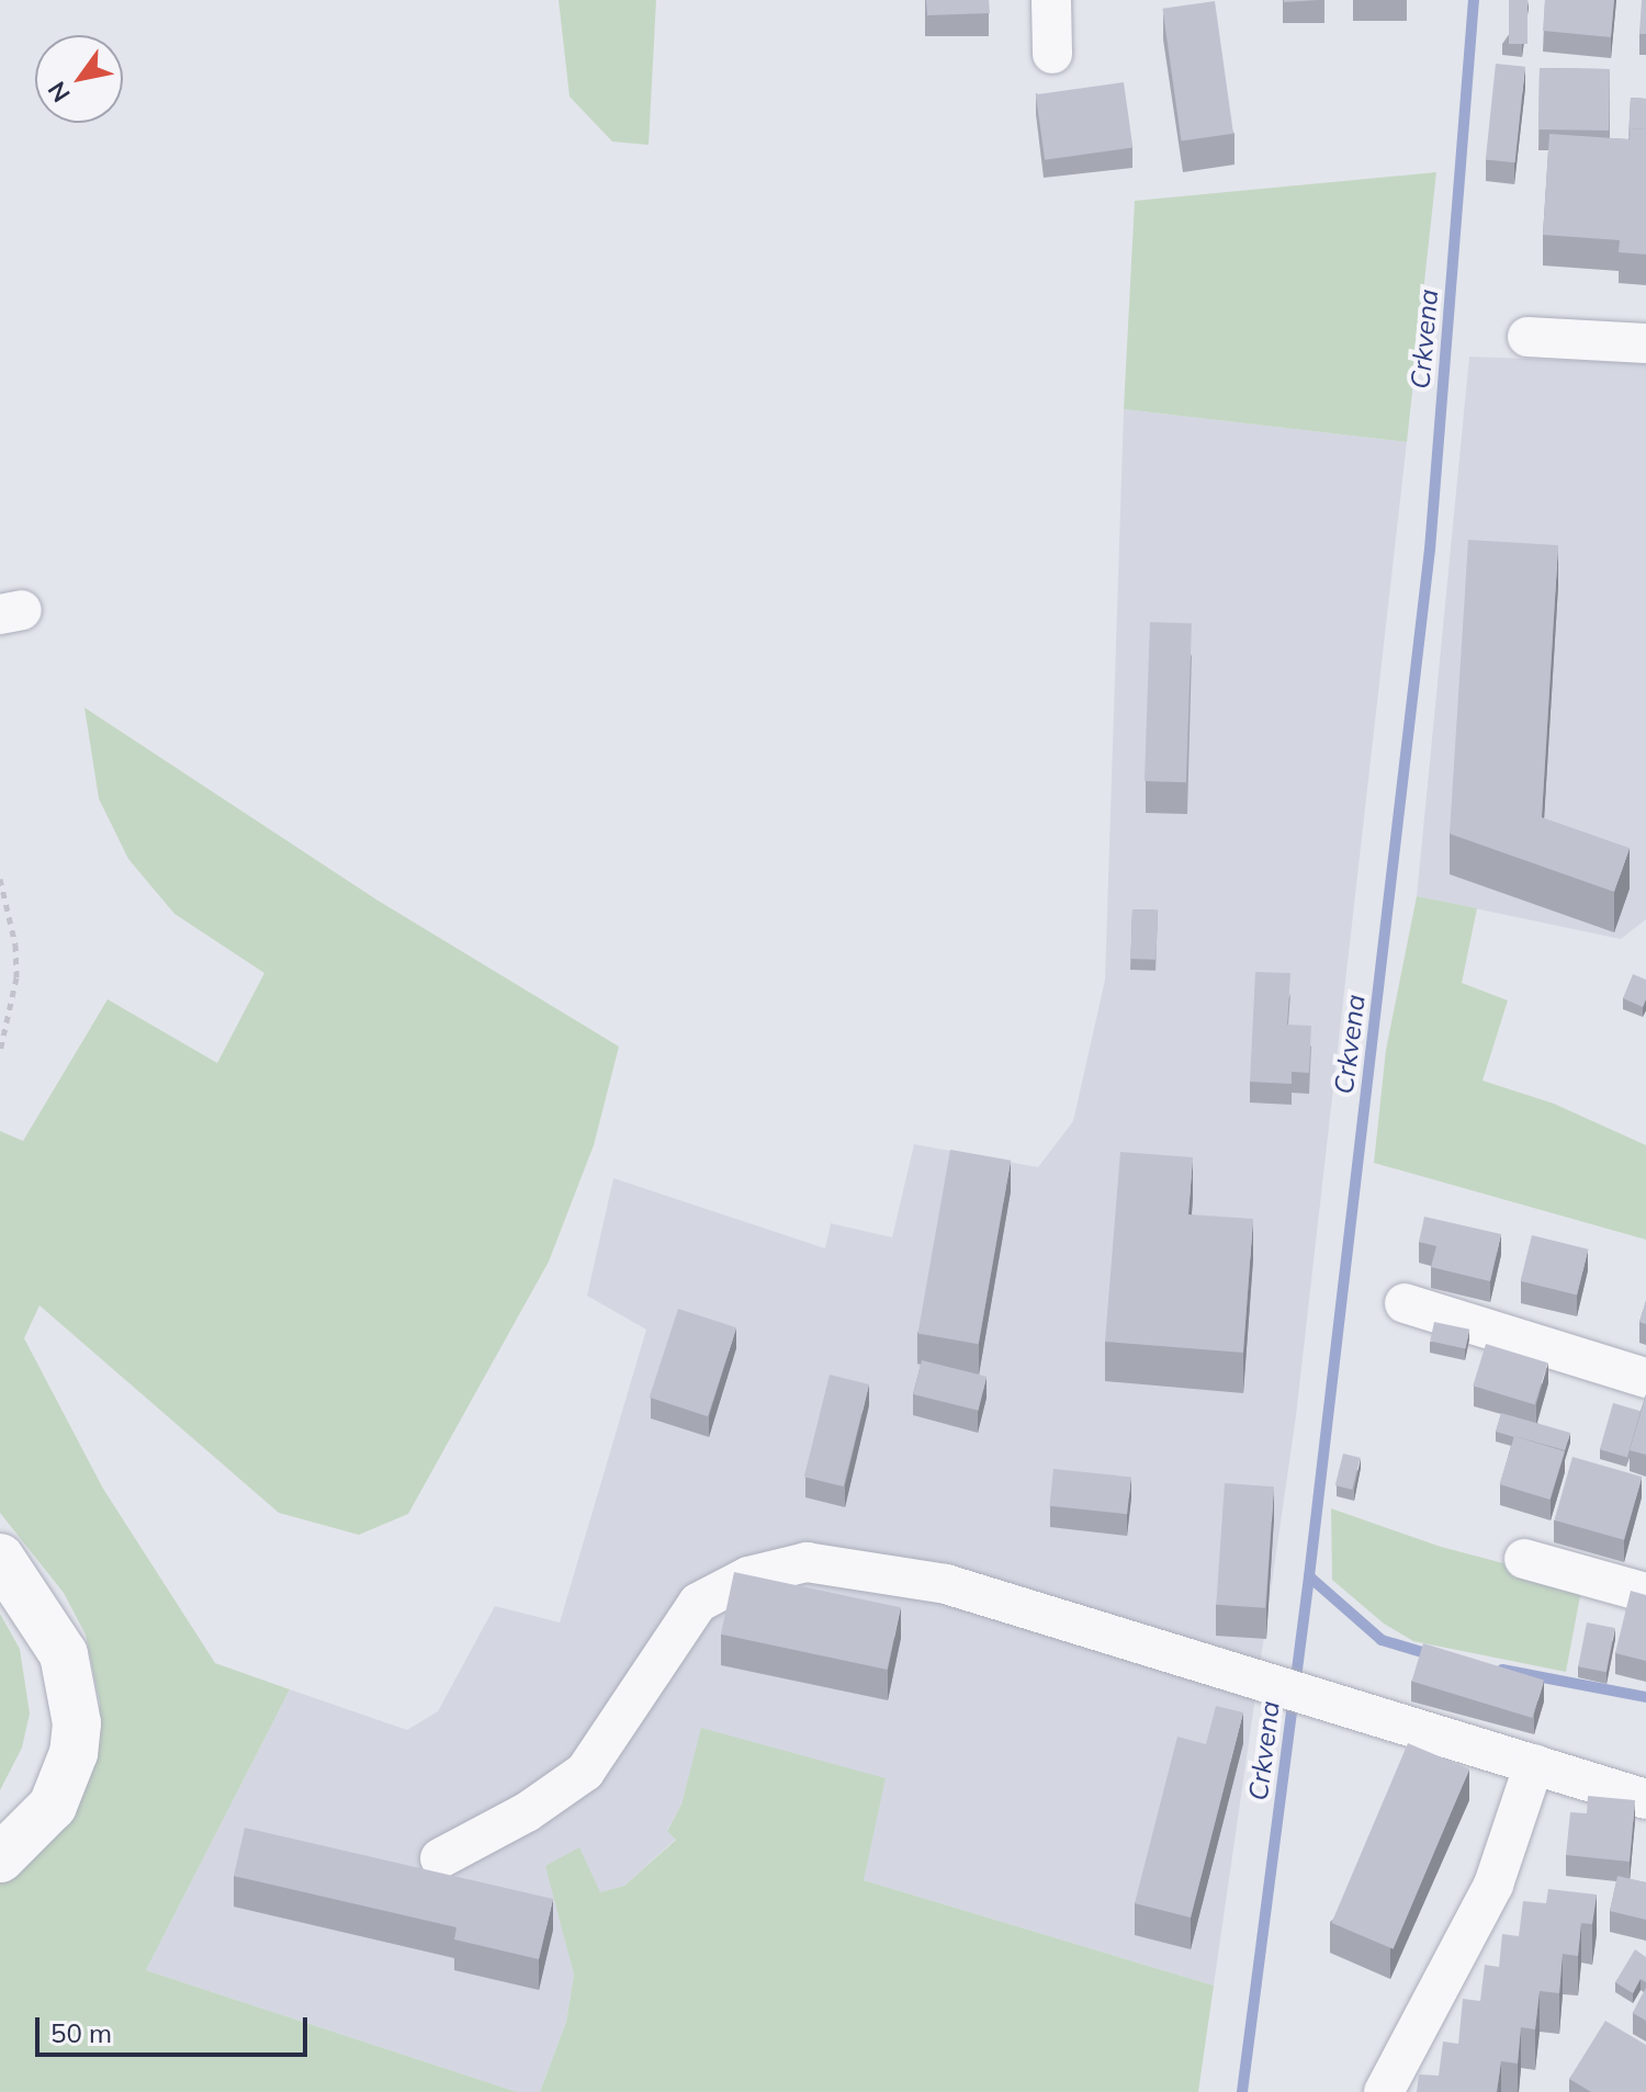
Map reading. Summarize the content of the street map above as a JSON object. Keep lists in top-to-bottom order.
{
  "water": ["Crkvena"],
  "scale_bar": "50 m",
  "north": "bottom left"
}
